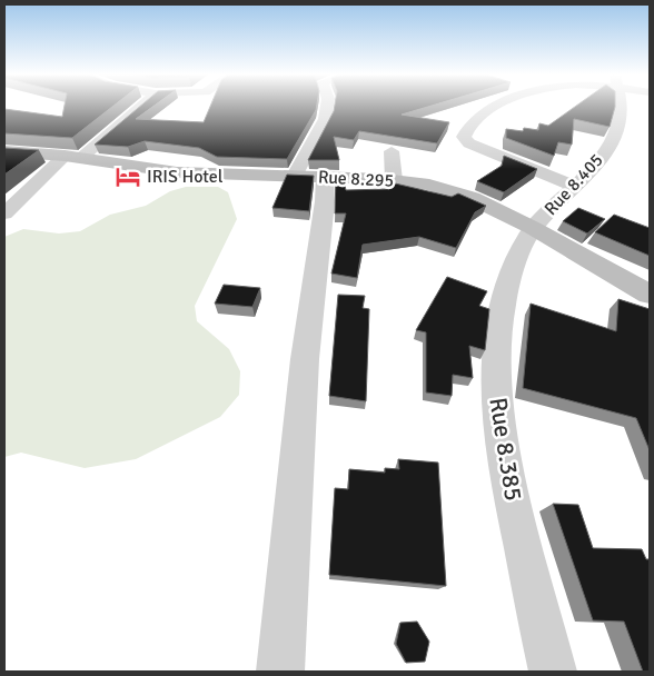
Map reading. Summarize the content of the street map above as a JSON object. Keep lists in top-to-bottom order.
{
  "streets": {
    "street": ["Rue 8.295", "Rue 8.405", "Rue 8.385"]
  },
  "crossings": [
    ["Rue 8.295", "Rue 8.405"],
    ["Rue 8.295", "Rue 8.385"],
    ["Rue 8.405", "Rue 8.385"]
  ],
  "places": {
    "hotel": ["IRIS Hotel"]
  }
}
